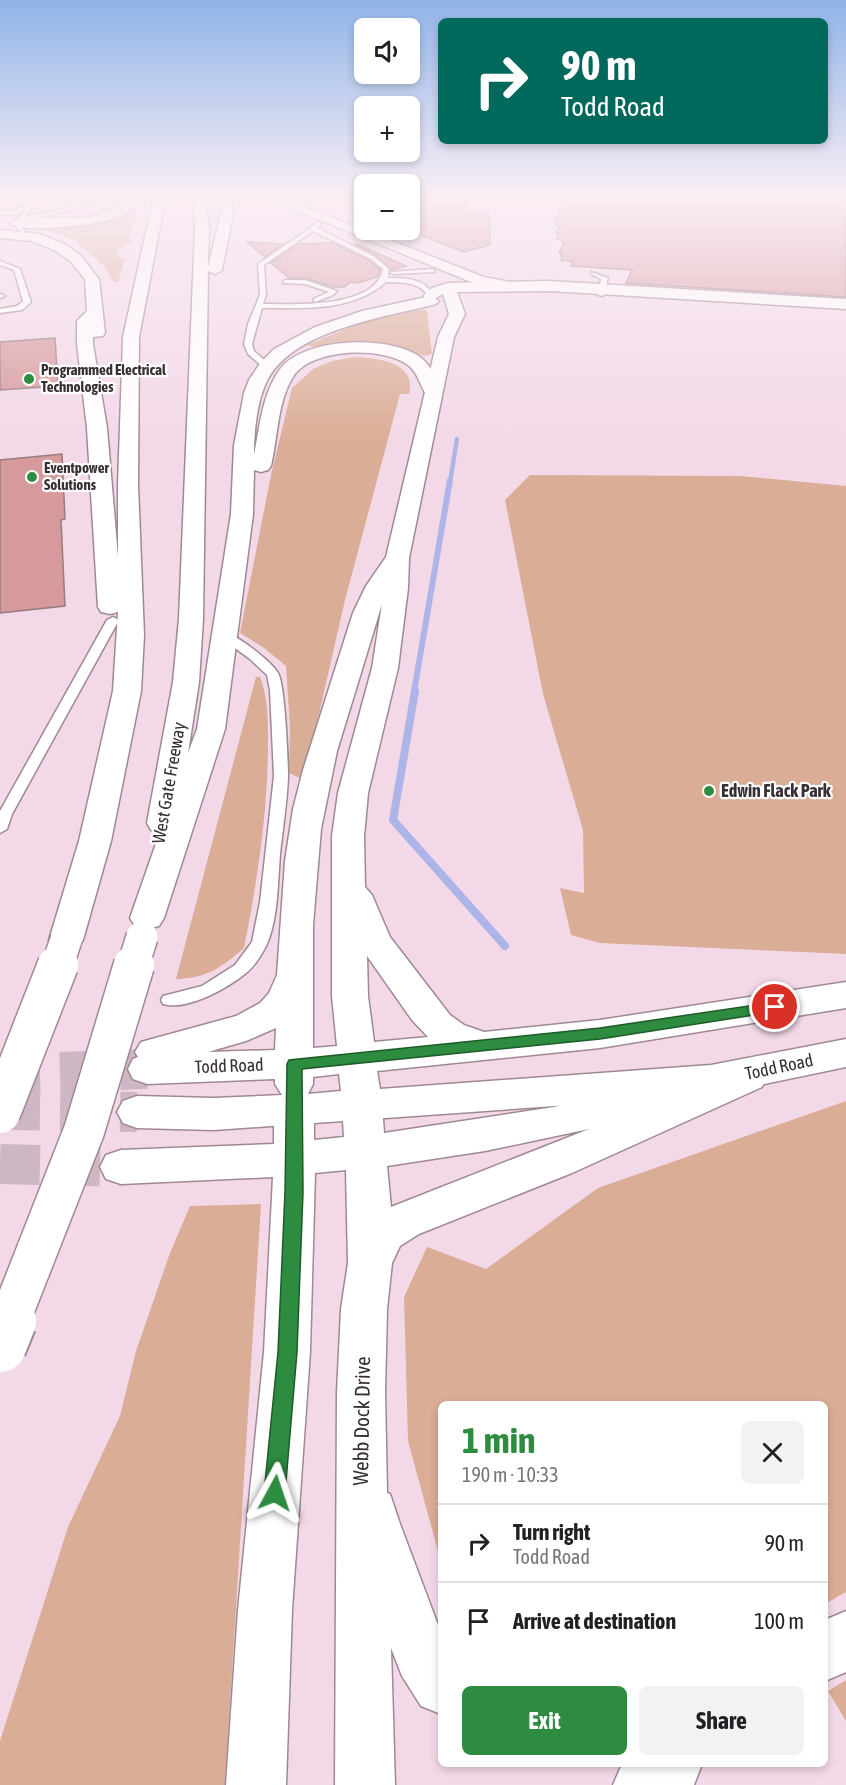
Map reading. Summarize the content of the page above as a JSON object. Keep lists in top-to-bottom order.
{
  "streets": {
    "main road": ["West Gate Freeway", "Todd Road", "Webb Dock Drive"]
  },
  "crossings": [
    ["Todd Road", "Webb Dock Drive"]
  ],
  "places": ["Programmed Electrical Technologies", "Eventpower Solutions", "Edwin Flack Park"],
  "page": {
    "map_buttons": ["+", "−"],
    "turn": ["90 m", "Todd Road"],
    "heading": ["1 min", "190 m · 10:33"],
    "list": [
      {
        "name": "Turn right",
        "note": "Todd Road",
        "value": "90 m"
      },
      {
        "name": "Arrive at destination",
        "value": "100 m"
      }
    ],
    "buttons": ["Exit", "Share"]
  }
}
